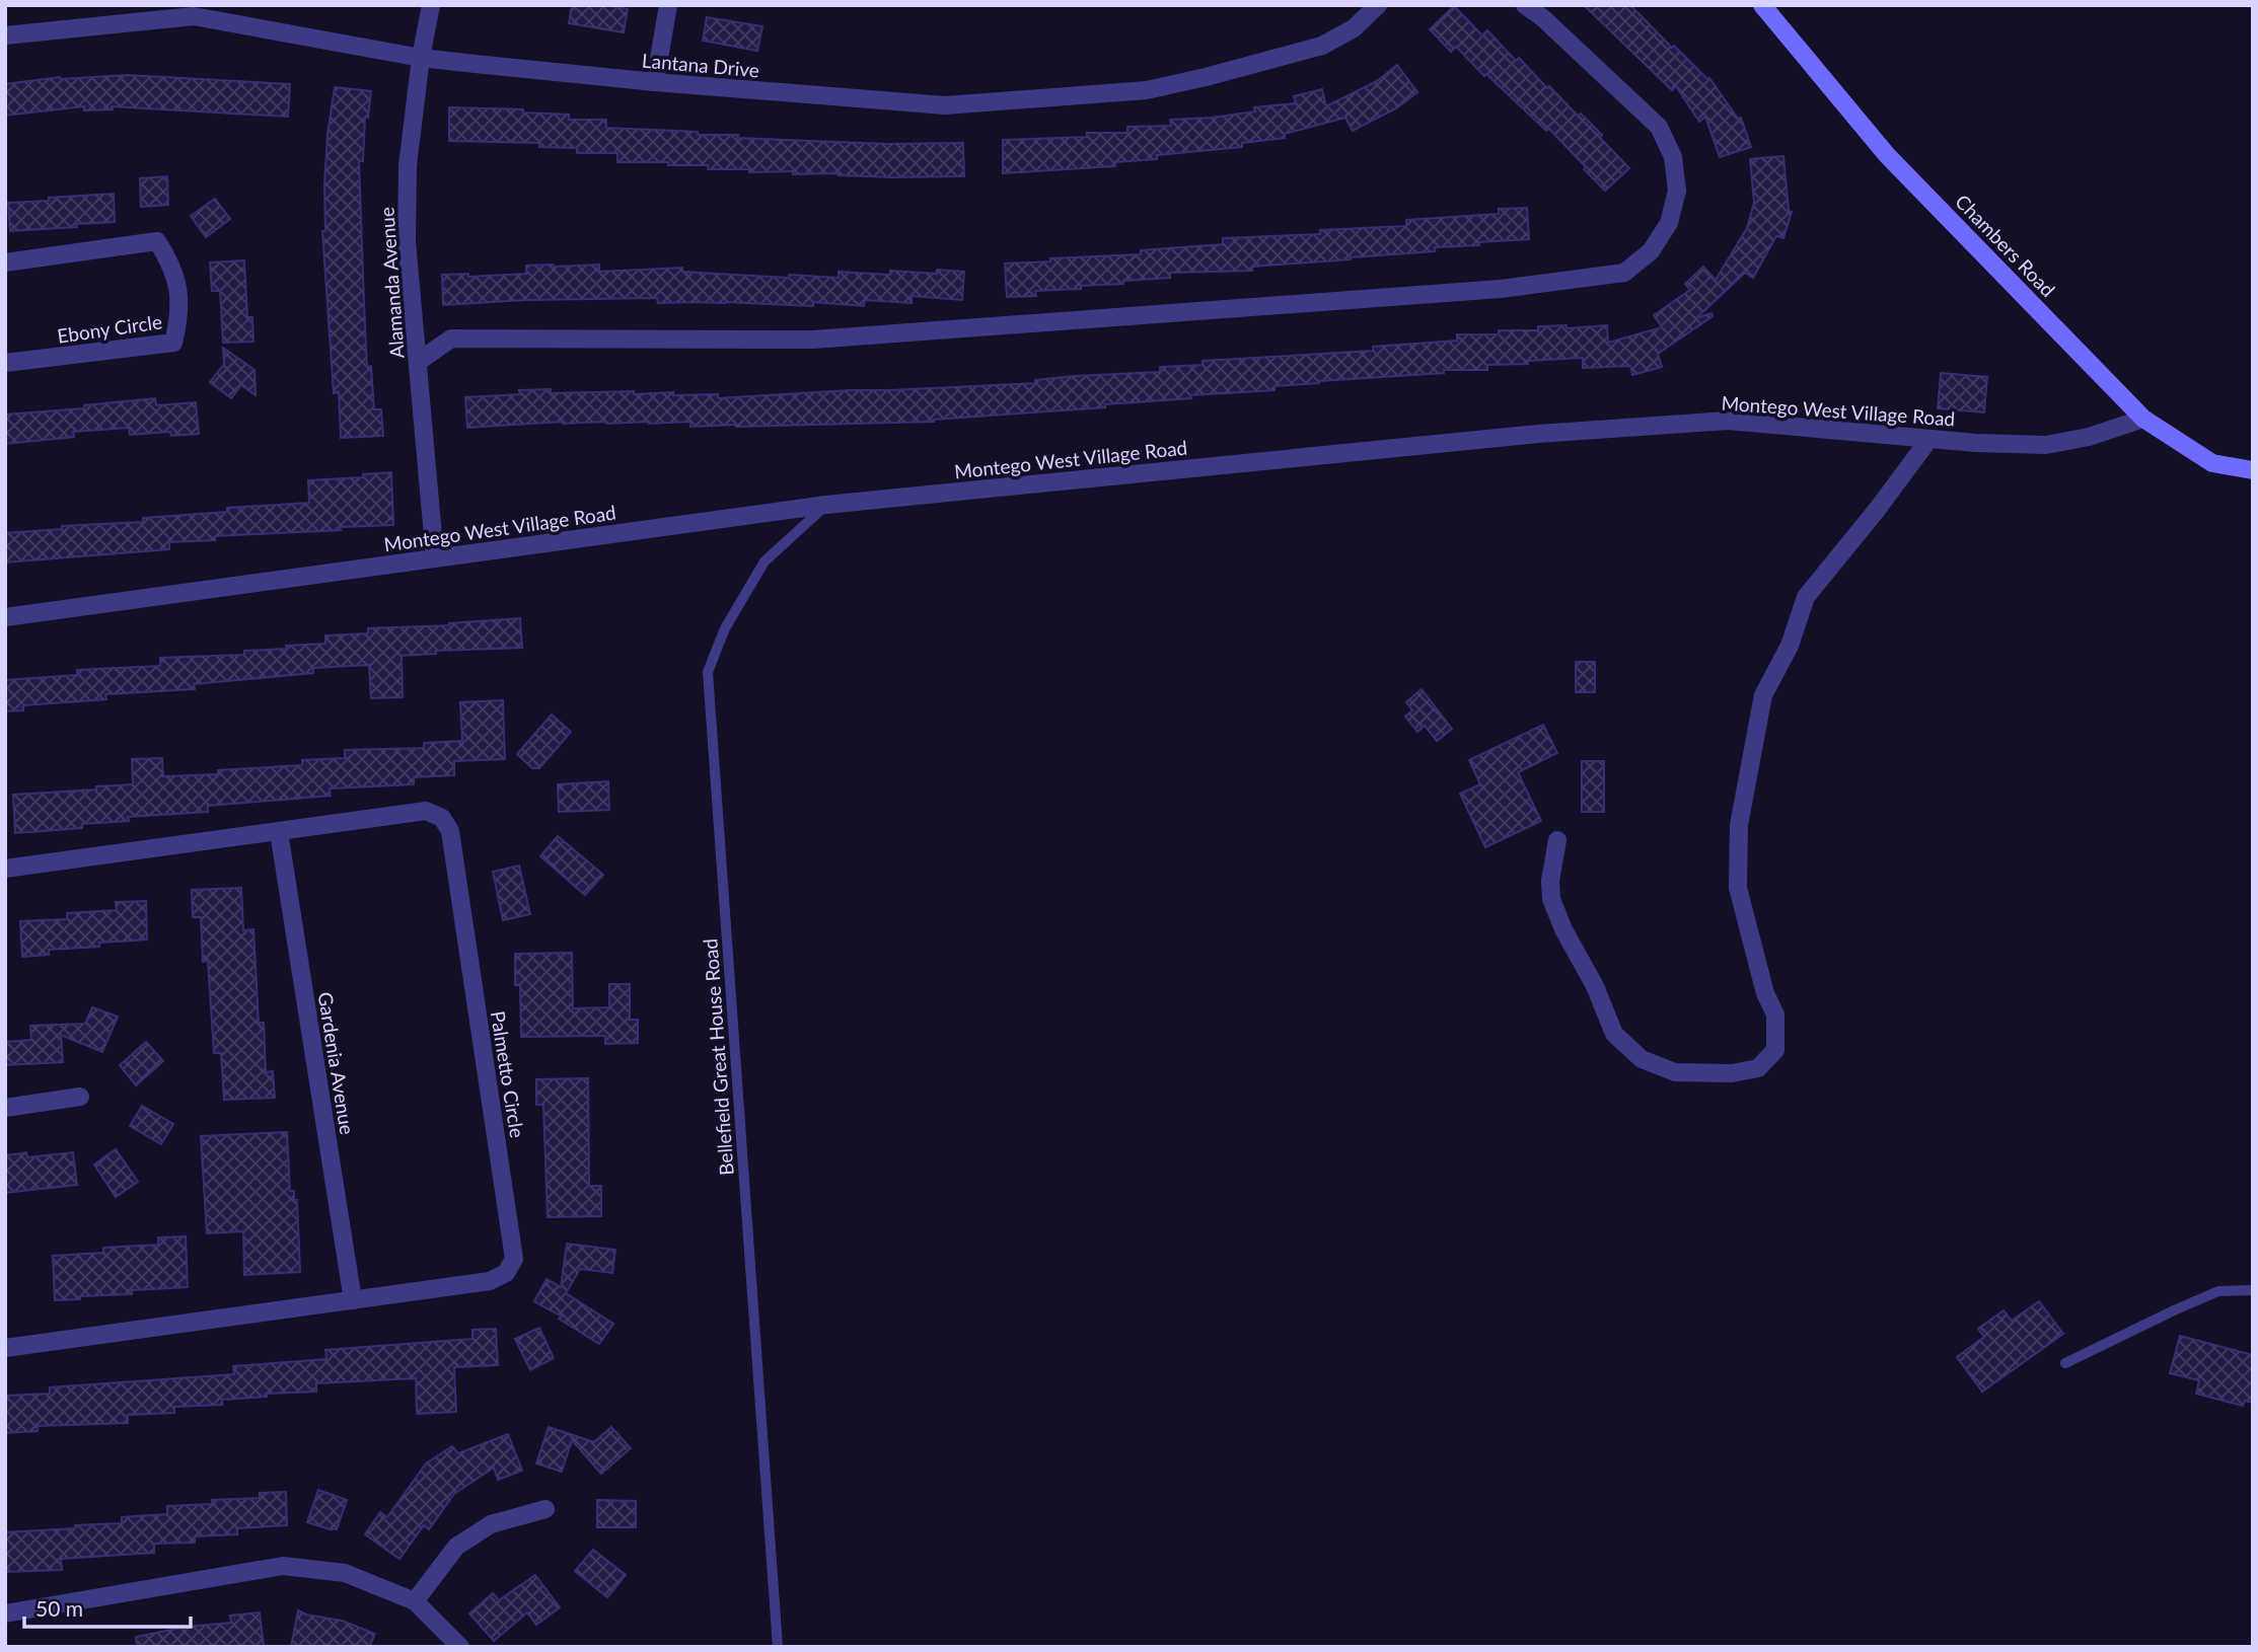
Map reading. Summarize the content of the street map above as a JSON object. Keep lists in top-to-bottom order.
{
  "streets": {
    "street": [
      "Lantana Drive",
      "Chambers Road",
      "Alamanda Avenue",
      "Ebony Circle",
      "Montego West Village Road",
      "Gardenia Avenue",
      "Palmetto Circle"
    ],
    "lane": ["Bellefield Great House Road"]
  },
  "crossings": [
    ["Lantana Drive", "Alamanda Avenue"],
    ["Chambers Road", "Montego West Village Road"],
    ["Alamanda Avenue", "Montego West Village Road"],
    ["Montego West Village Road", "Bellefield Great House Road"],
    ["Gardenia Avenue", "Palmetto Circle"]
  ],
  "scale_bar": "50 m"
}
